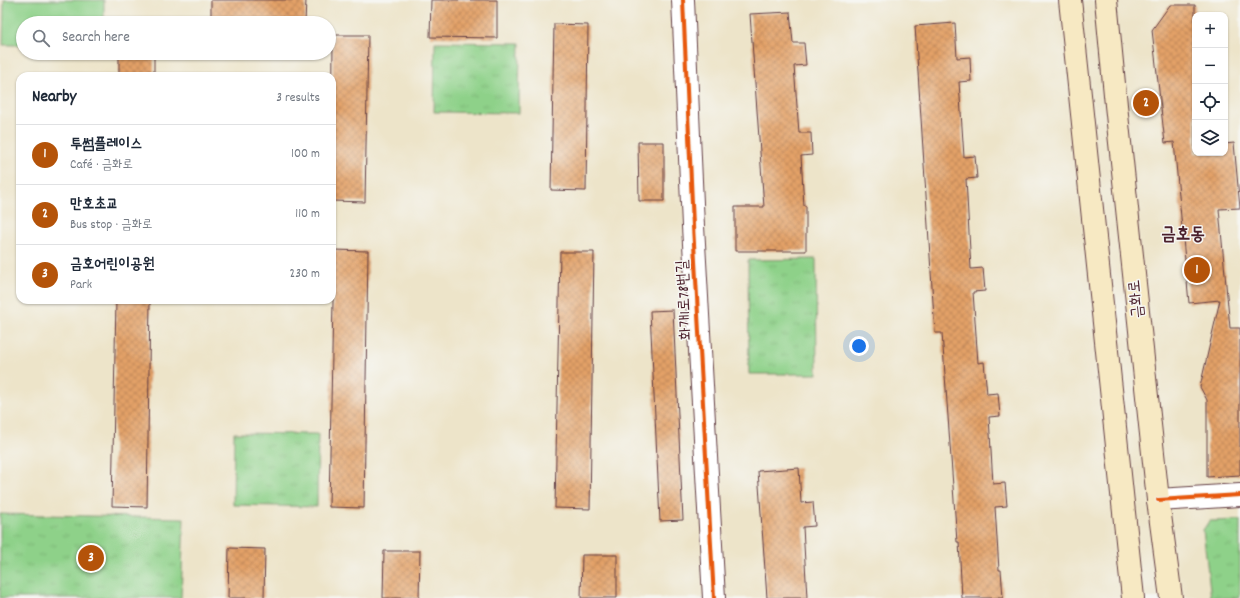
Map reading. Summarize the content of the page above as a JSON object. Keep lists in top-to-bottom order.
{
  "streets": {
    "main road": ["금화로"],
    "street": ["화개1로78번길"]
  },
  "districts": ["금호동"],
  "page": {
    "map_buttons": ["+", "−"],
    "search": "Search here",
    "heading": ["Nearby", "3 results"],
    "pins": ["2", "1", "3"],
    "list": [
      {
        "mark": "1",
        "name": "투썸플레이스",
        "note": "Café · 금화로",
        "value": "100 m"
      },
      {
        "mark": "2",
        "name": "만호초교",
        "note": "Bus stop · 금화로",
        "value": "110 m"
      },
      {
        "mark": "3",
        "name": "금호어린이공원",
        "note": "Park",
        "value": "230 m"
      }
    ]
  }
}
